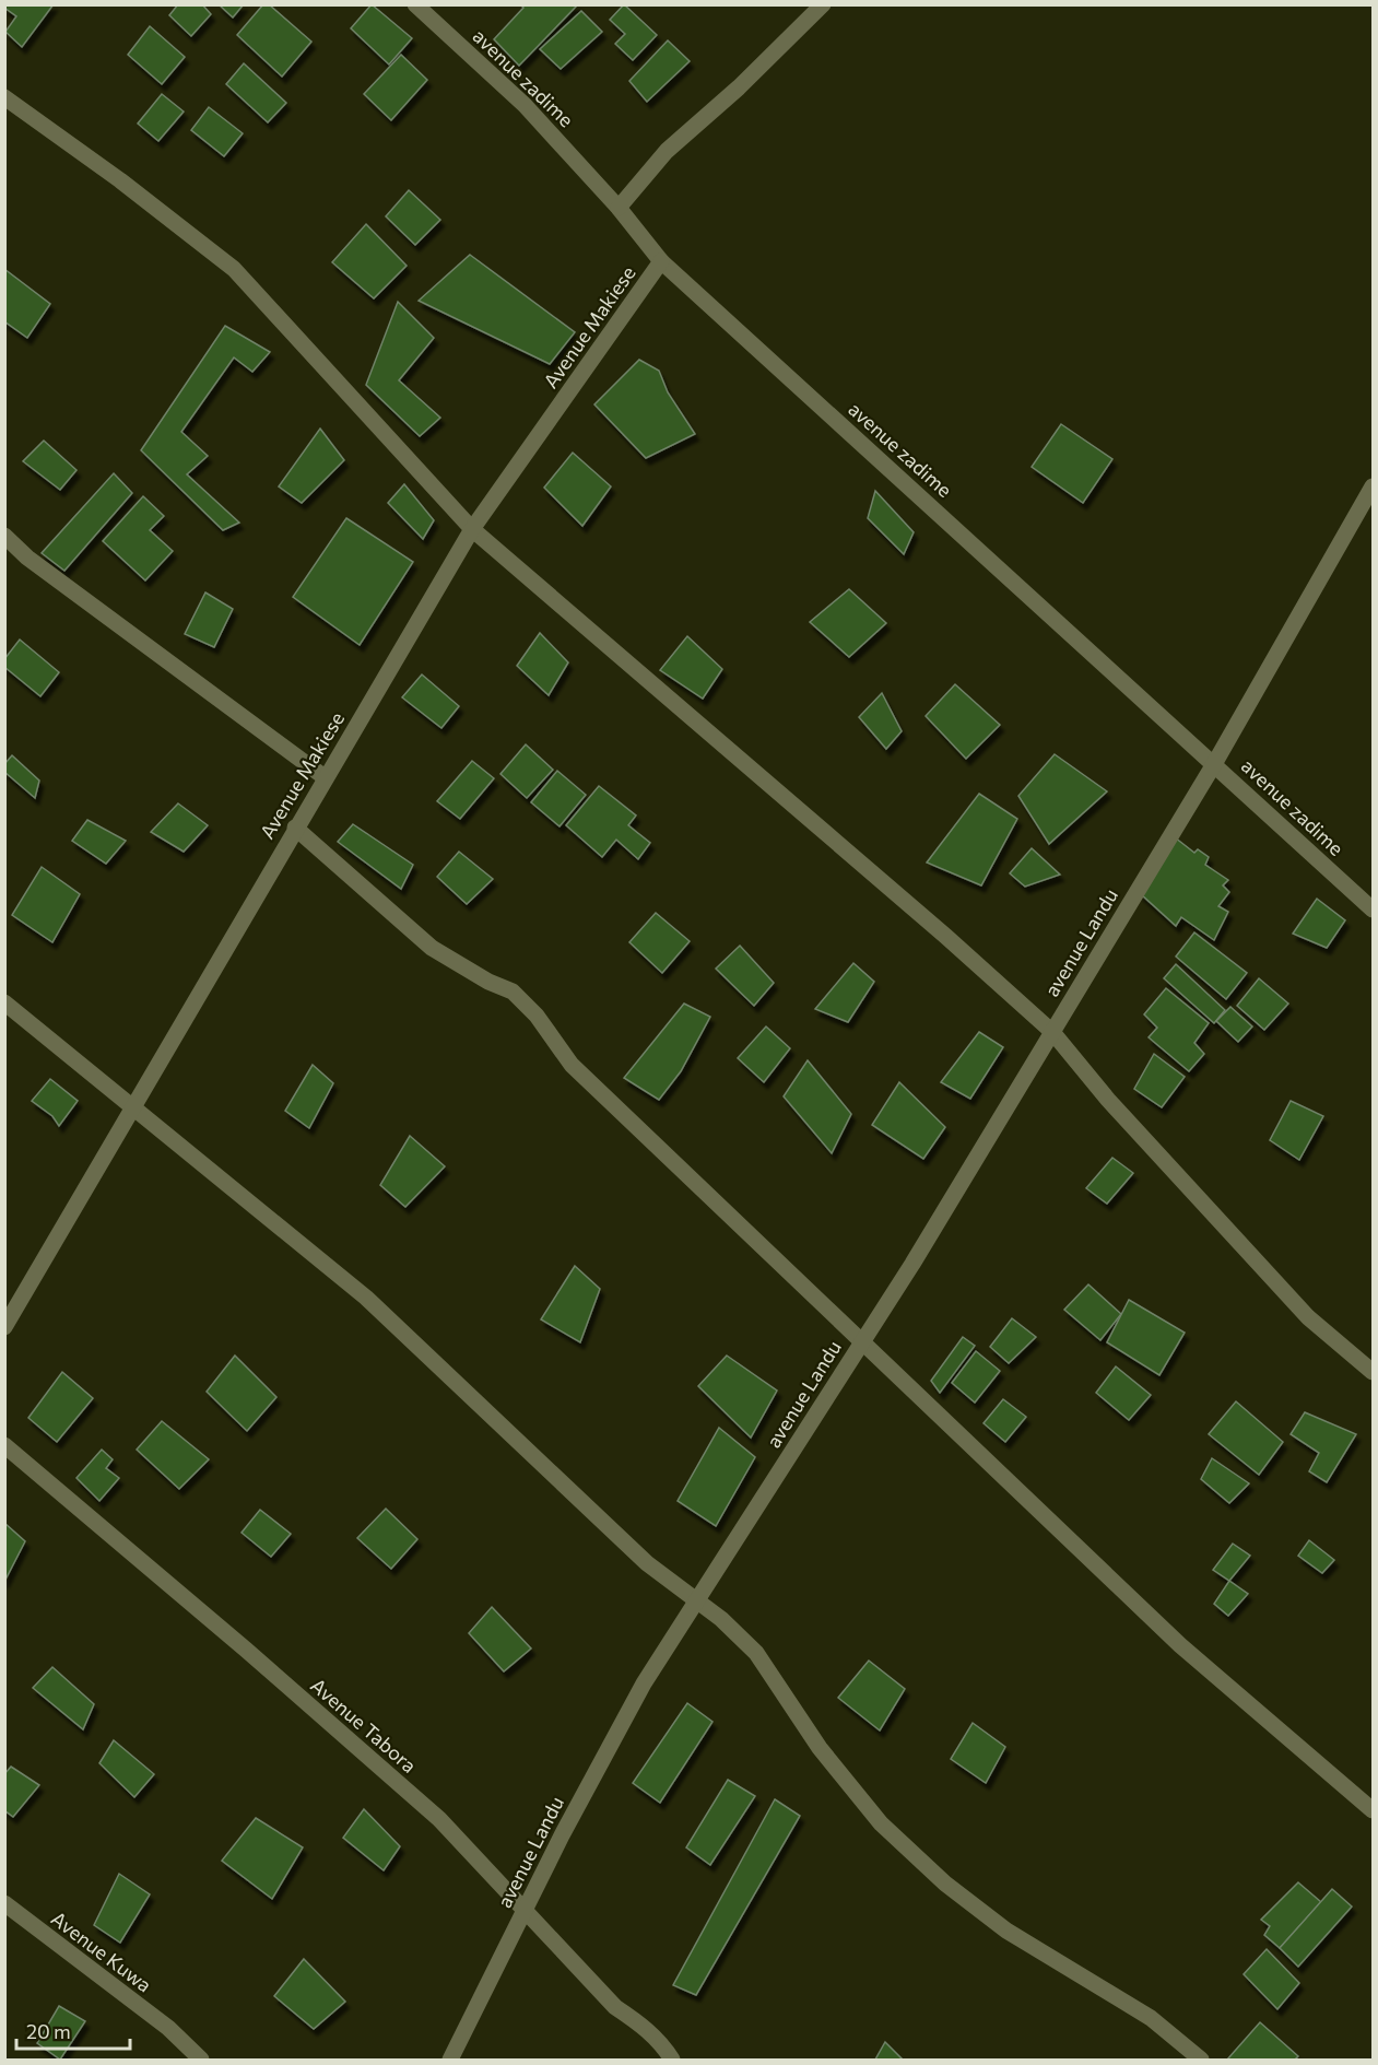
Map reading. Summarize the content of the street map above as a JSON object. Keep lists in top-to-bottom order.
{
  "streets": {
    "street": [
      "avenue zadime",
      "Avenue Makiese",
      "avenue Landu",
      "Avenue Tabora",
      "Avenue Kuwa"
    ]
  },
  "crossings": [
    ["avenue zadime", "Avenue Makiese"],
    ["avenue zadime", "avenue Landu"],
    ["avenue Landu", "Avenue Tabora"]
  ],
  "scale_bar": "20 m"
}
